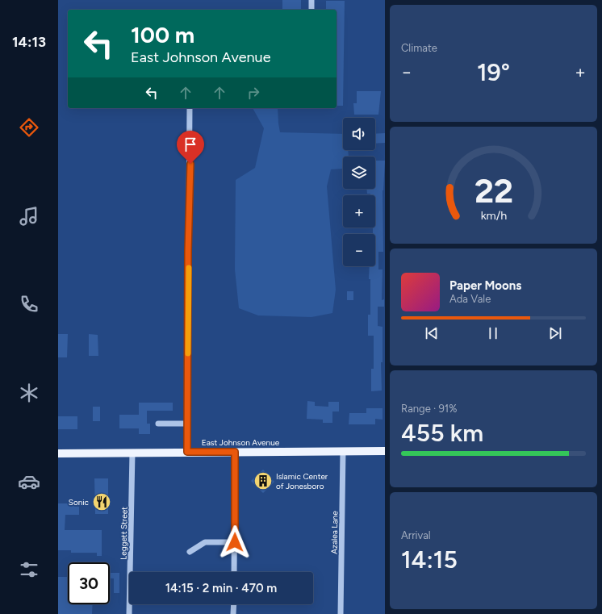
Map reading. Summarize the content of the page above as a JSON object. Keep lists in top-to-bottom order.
{
  "streets": {
    "main road": ["East Johnson Avenue"],
    "street": ["Azalea Lane", "Leggett Street"]
  },
  "crossings": [
    ["East Johnson Avenue", "Azalea Lane"],
    ["East Johnson Avenue", "Leggett Street"]
  ],
  "places": {
    "building": ["Islamic Center of Jonesboro"],
    "restaurant": ["Sonic"]
  },
  "page": {
    "tabs": "14:13",
    "tile": [
      "Climate",
      ["Range · 91%", "455 km"],
      ["Arrival", "14:15"]
    ],
    "turn": ["100 m", "East Johnson Avenue"],
    "heat": ["−", "19°", "+"],
    "map_buttons": ["+", "−"],
    "song": ["Paper Moons", "Ada Vale"],
    "limit": "30",
    "trip": "14:15 · 2 min · 470 m",
    "gauge": ["22", "km/h"]
  }
}
